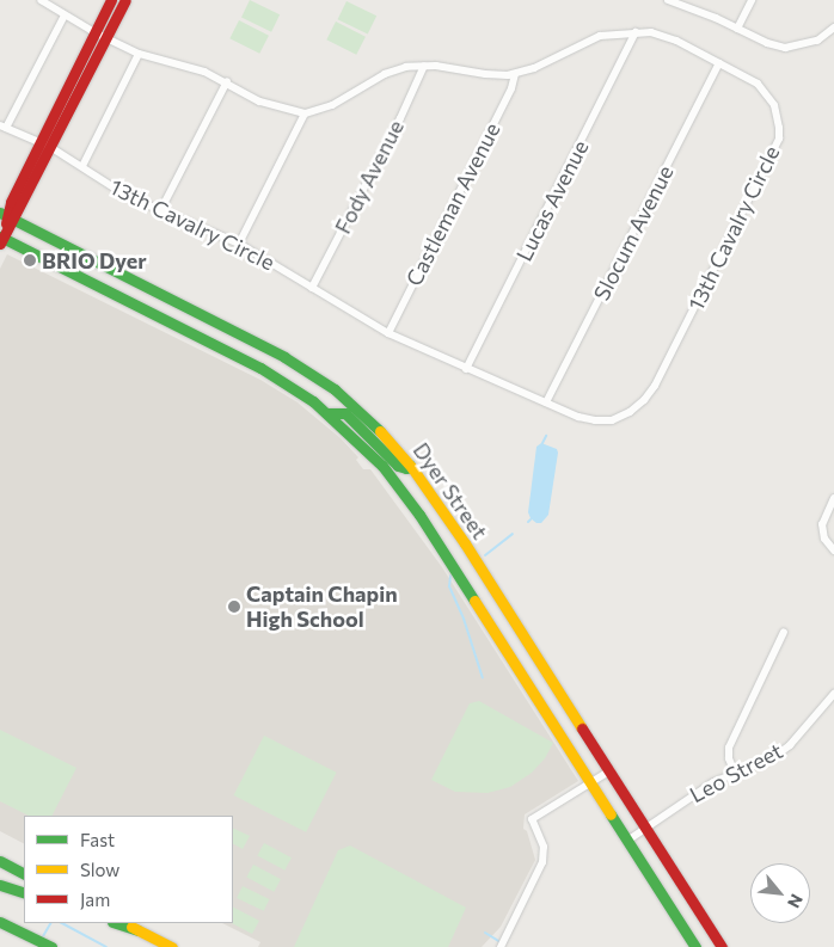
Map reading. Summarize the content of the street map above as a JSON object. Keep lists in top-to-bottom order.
{
  "streets": {
    "main road": ["Dyer Street"],
    "street": [
      "Fody Avenue",
      "Lucas Avenue",
      "Castleman Avenue",
      "13th Cavalry Circle",
      "Slocum Avenue",
      "Leo Street"
    ]
  },
  "crossings": [
    ["Fody Avenue", "13th Cavalry Circle"],
    ["Lucas Avenue", "13th Cavalry Circle"],
    ["Castleman Avenue", "13th Cavalry Circle"],
    ["13th Cavalry Circle", "Slocum Avenue"],
    ["Dyer Street", "Leo Street"]
  ],
  "places": ["BRIO Dyer", "Captain Chapin High School"],
  "legend": ["Fast", "Slow", "Jam"],
  "north": "bottom right"
}
